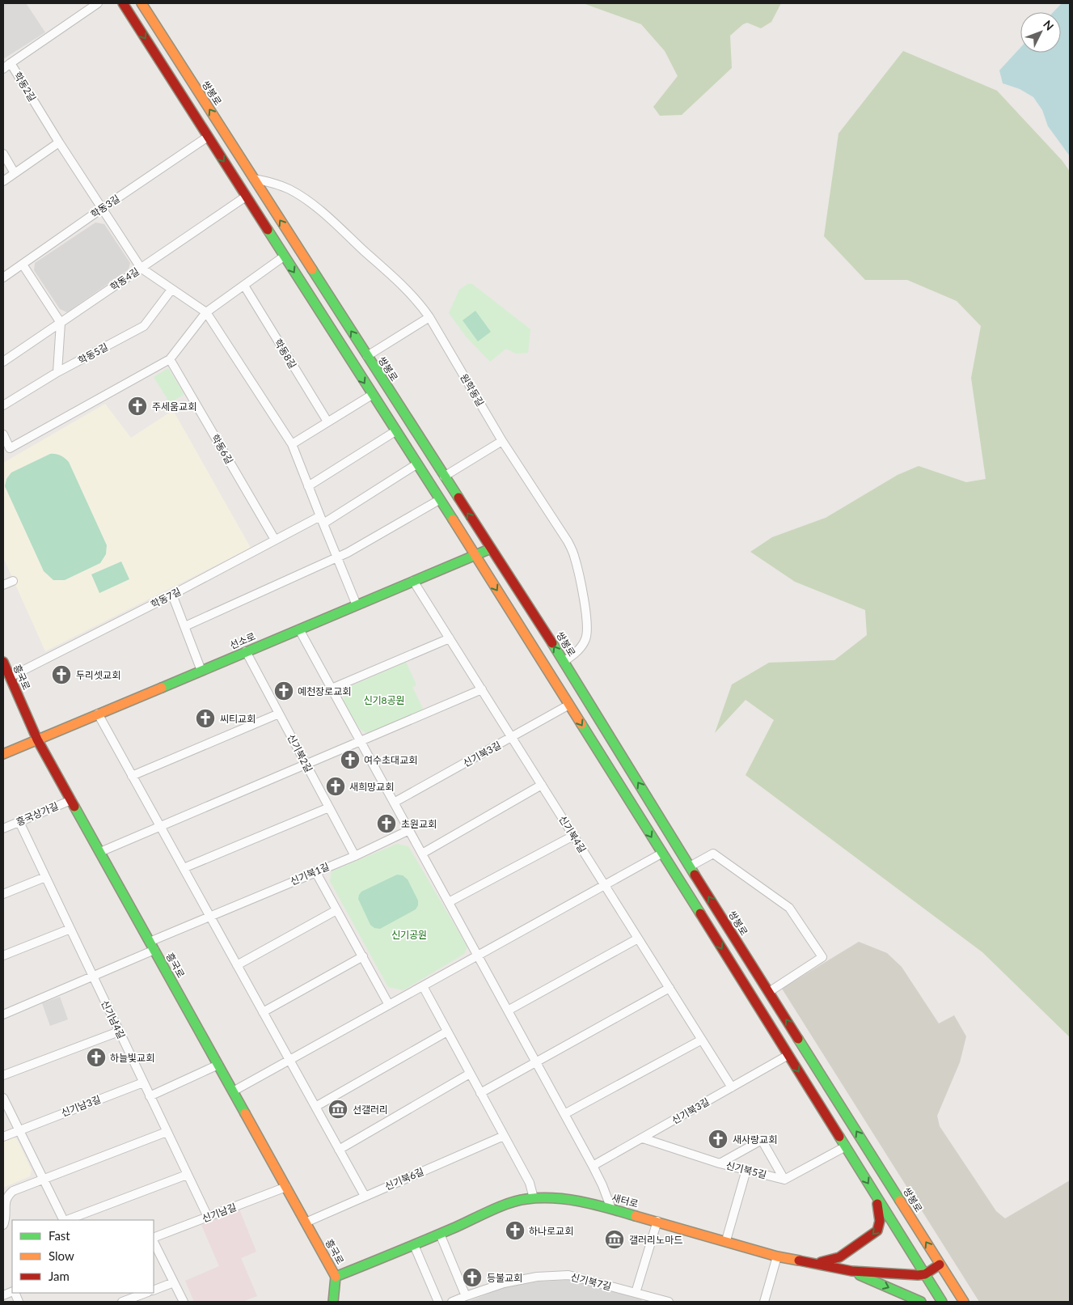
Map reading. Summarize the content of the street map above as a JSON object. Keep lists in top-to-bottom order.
{
  "streets": {
    "street": [
      "학동2길",
      "쌍봉로",
      "학동3길",
      "학동4길",
      "학동5길",
      "학동8길",
      "원학동길",
      "학동6길",
      "학동7길",
      "선소로",
      "흥국로",
      "신기북2길",
      "신기북3길",
      "흥국상가길",
      "신기북4길",
      "신기북1길",
      "신기남4길",
      "신기남3길",
      "신기북5길",
      "신기북6길",
      "새터로",
      "신기남길",
      "신기북7길"
    ]
  },
  "crossings": [
    ["학동2길", "학동3길"],
    ["학동2길", "학동4길"],
    ["쌍봉로", "원학동길"],
    ["쌍봉로", "선소로"],
    ["학동6길", "학동7길"],
    ["학동7길", "흥국로"],
    ["선소로", "흥국로"],
    ["선소로", "신기북2길"],
    ["선소로", "신기북4길"],
    ["흥국로", "흥국상가길"],
    ["흥국로", "신기북1길"],
    ["흥국로", "신기북6길"],
    ["흥국로", "새터로"],
    ["흥국로", "신기남길"],
    ["신기북2길", "신기북1길"],
    ["신기북3길", "신기북4길"],
    ["신기북3길", "신기북5길"],
    ["흥국상가길", "신기남4길"],
    ["신기북1길", "신기남4길"],
    ["신기남4길", "신기남3길"],
    ["신기남4길", "신기남길"]
  ],
  "parks": ["신기8공원", "신기공원"],
  "places": {
    "church": [
      "주세움교회",
      "두리셋교회",
      "예천장로교회",
      "씨티교회",
      "여수초대교회",
      "새희망교회",
      "초원교회",
      "하늘빛교회",
      "새사랑교회",
      "하나로교회",
      "등불교회"
    ],
    "museum": ["선갤러리", "갤러리노마드"]
  },
  "legend": ["Fast", "Slow", "Jam"],
  "north": "top right"
}
